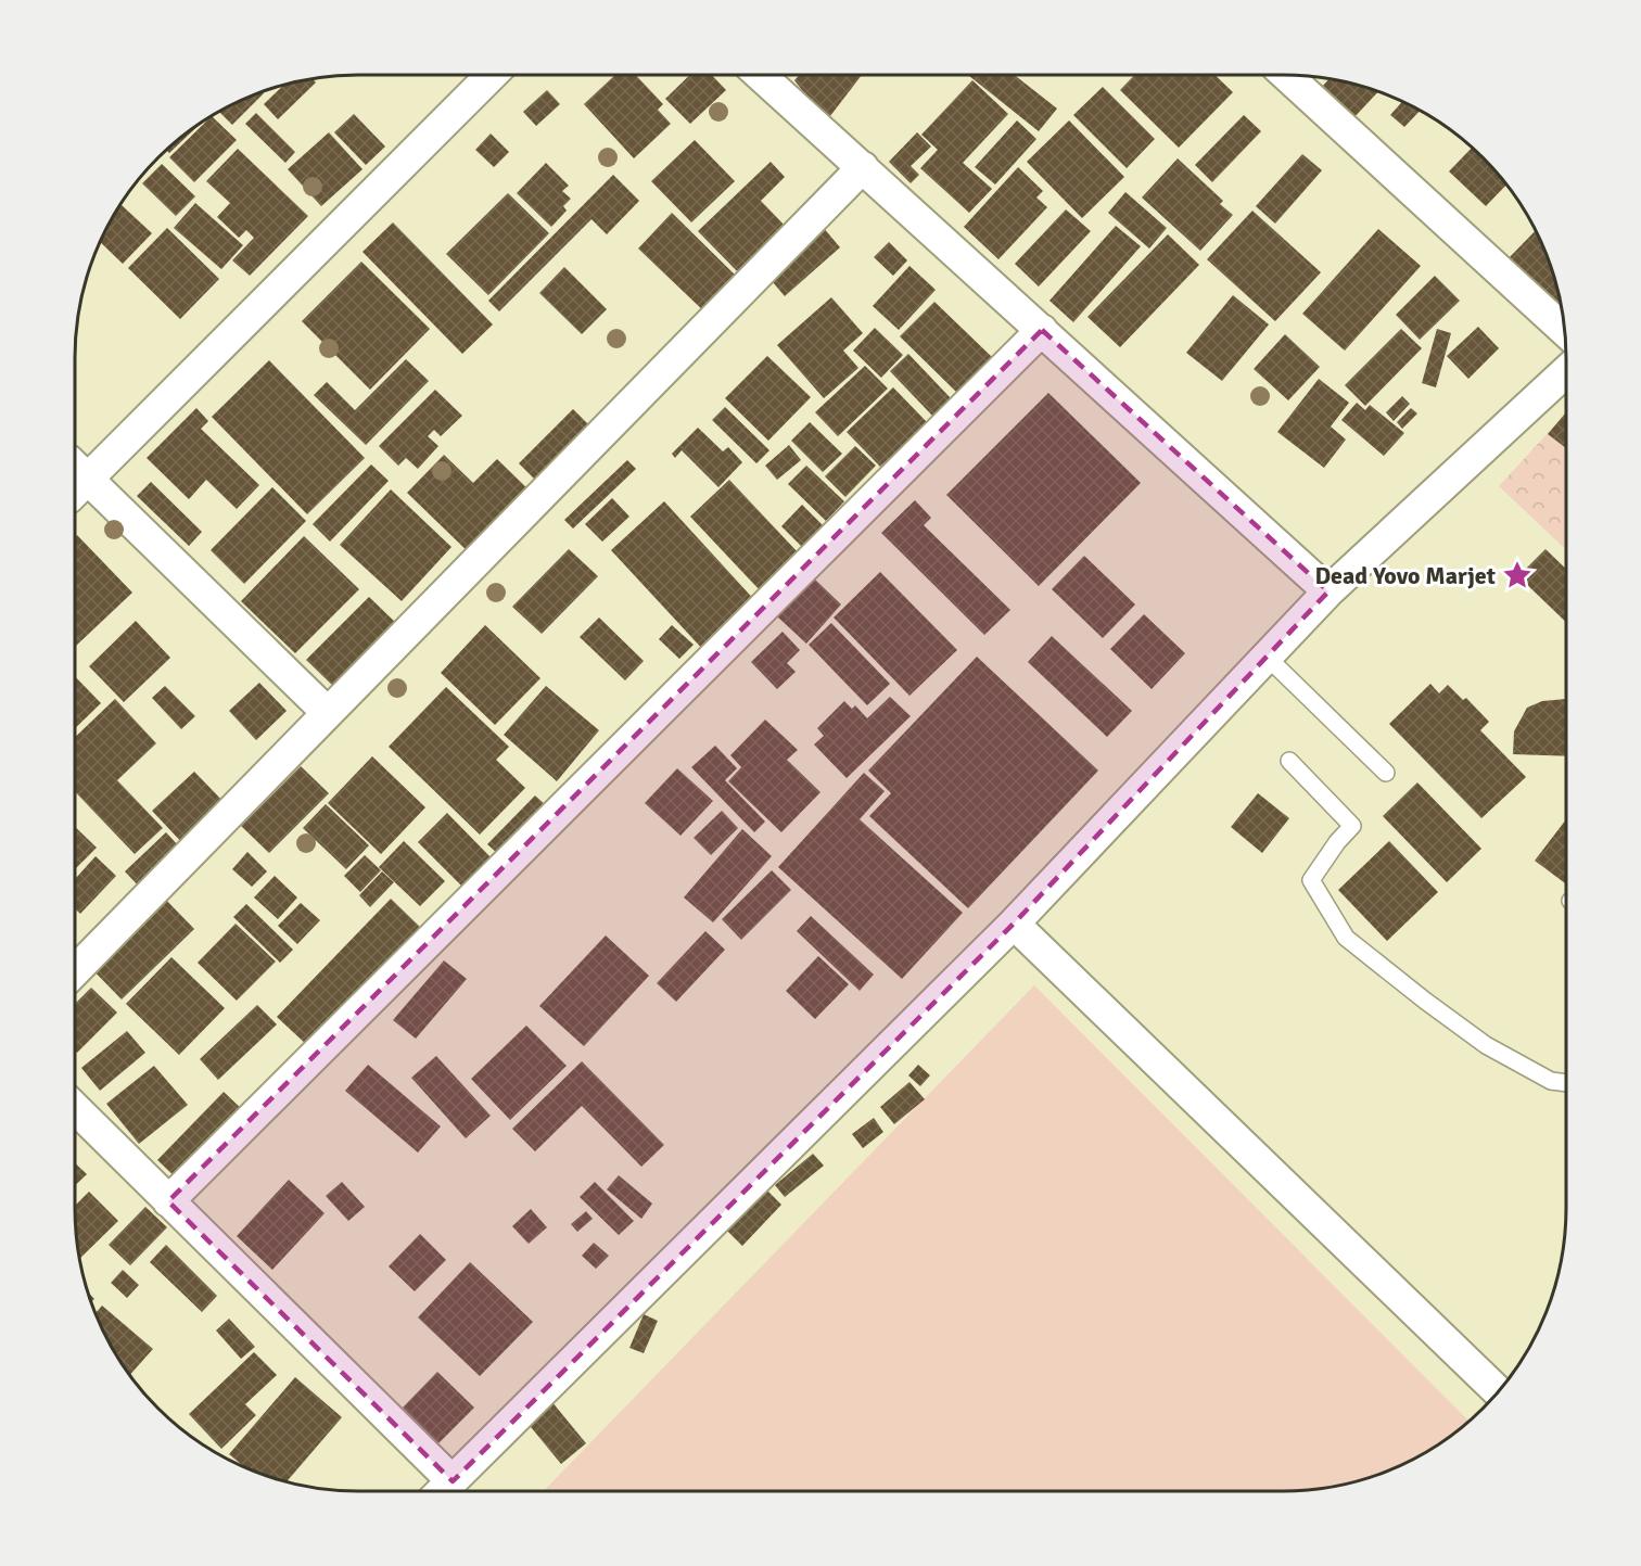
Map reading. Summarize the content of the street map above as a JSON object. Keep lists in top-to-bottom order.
{
  "places": {
    "place": ["Dead Yovo Marjet"]
  }
}
